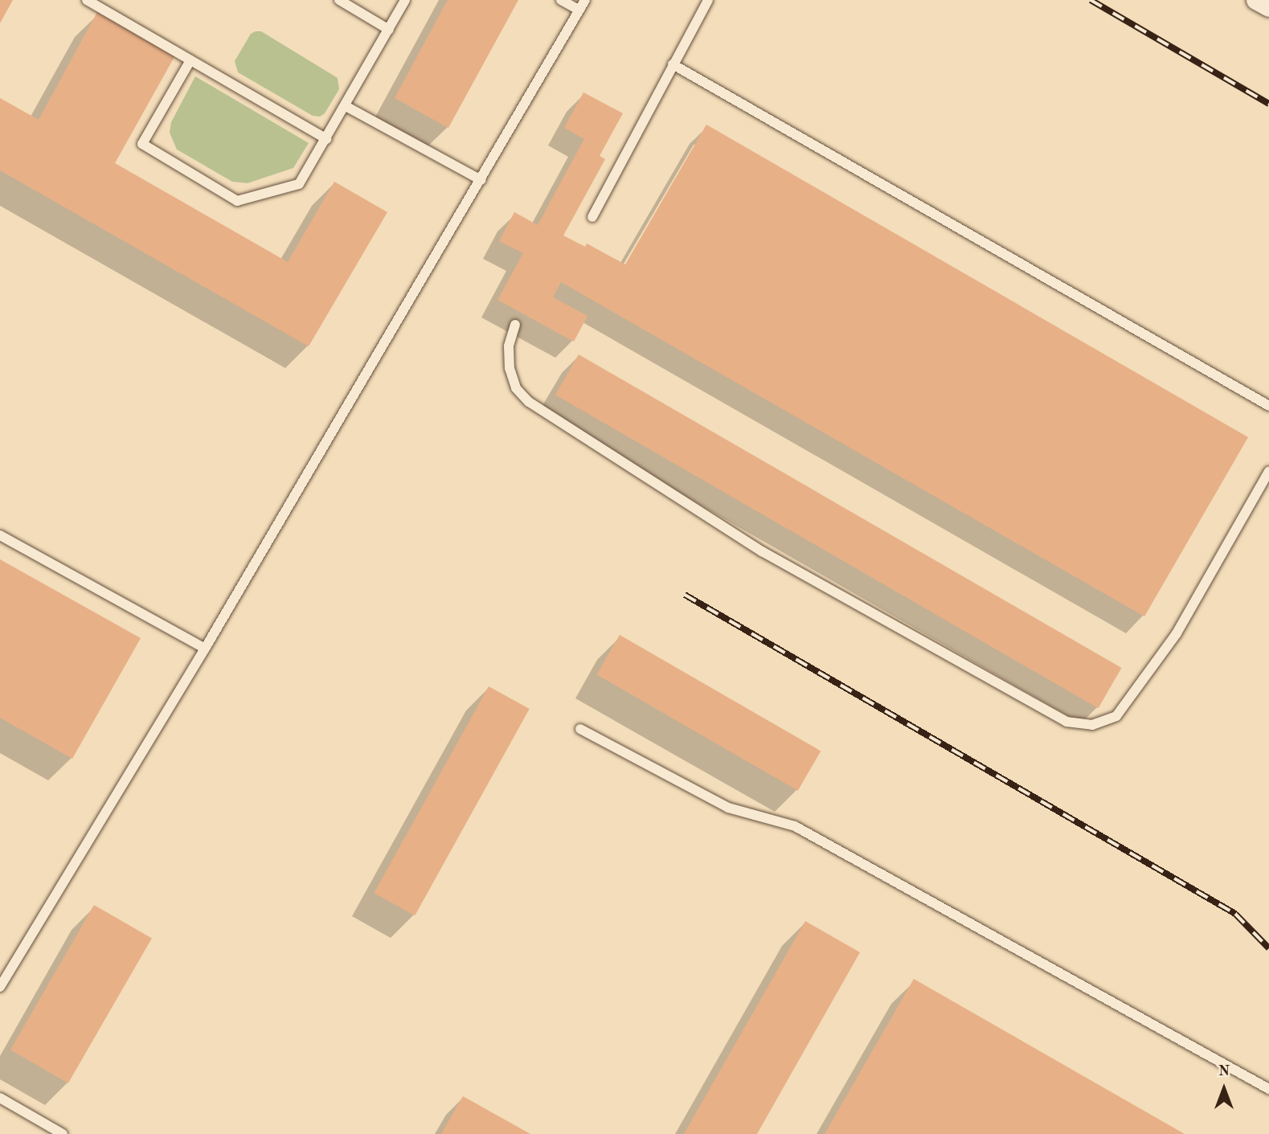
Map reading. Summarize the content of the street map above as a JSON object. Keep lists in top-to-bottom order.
{
  "north": "top"
}
